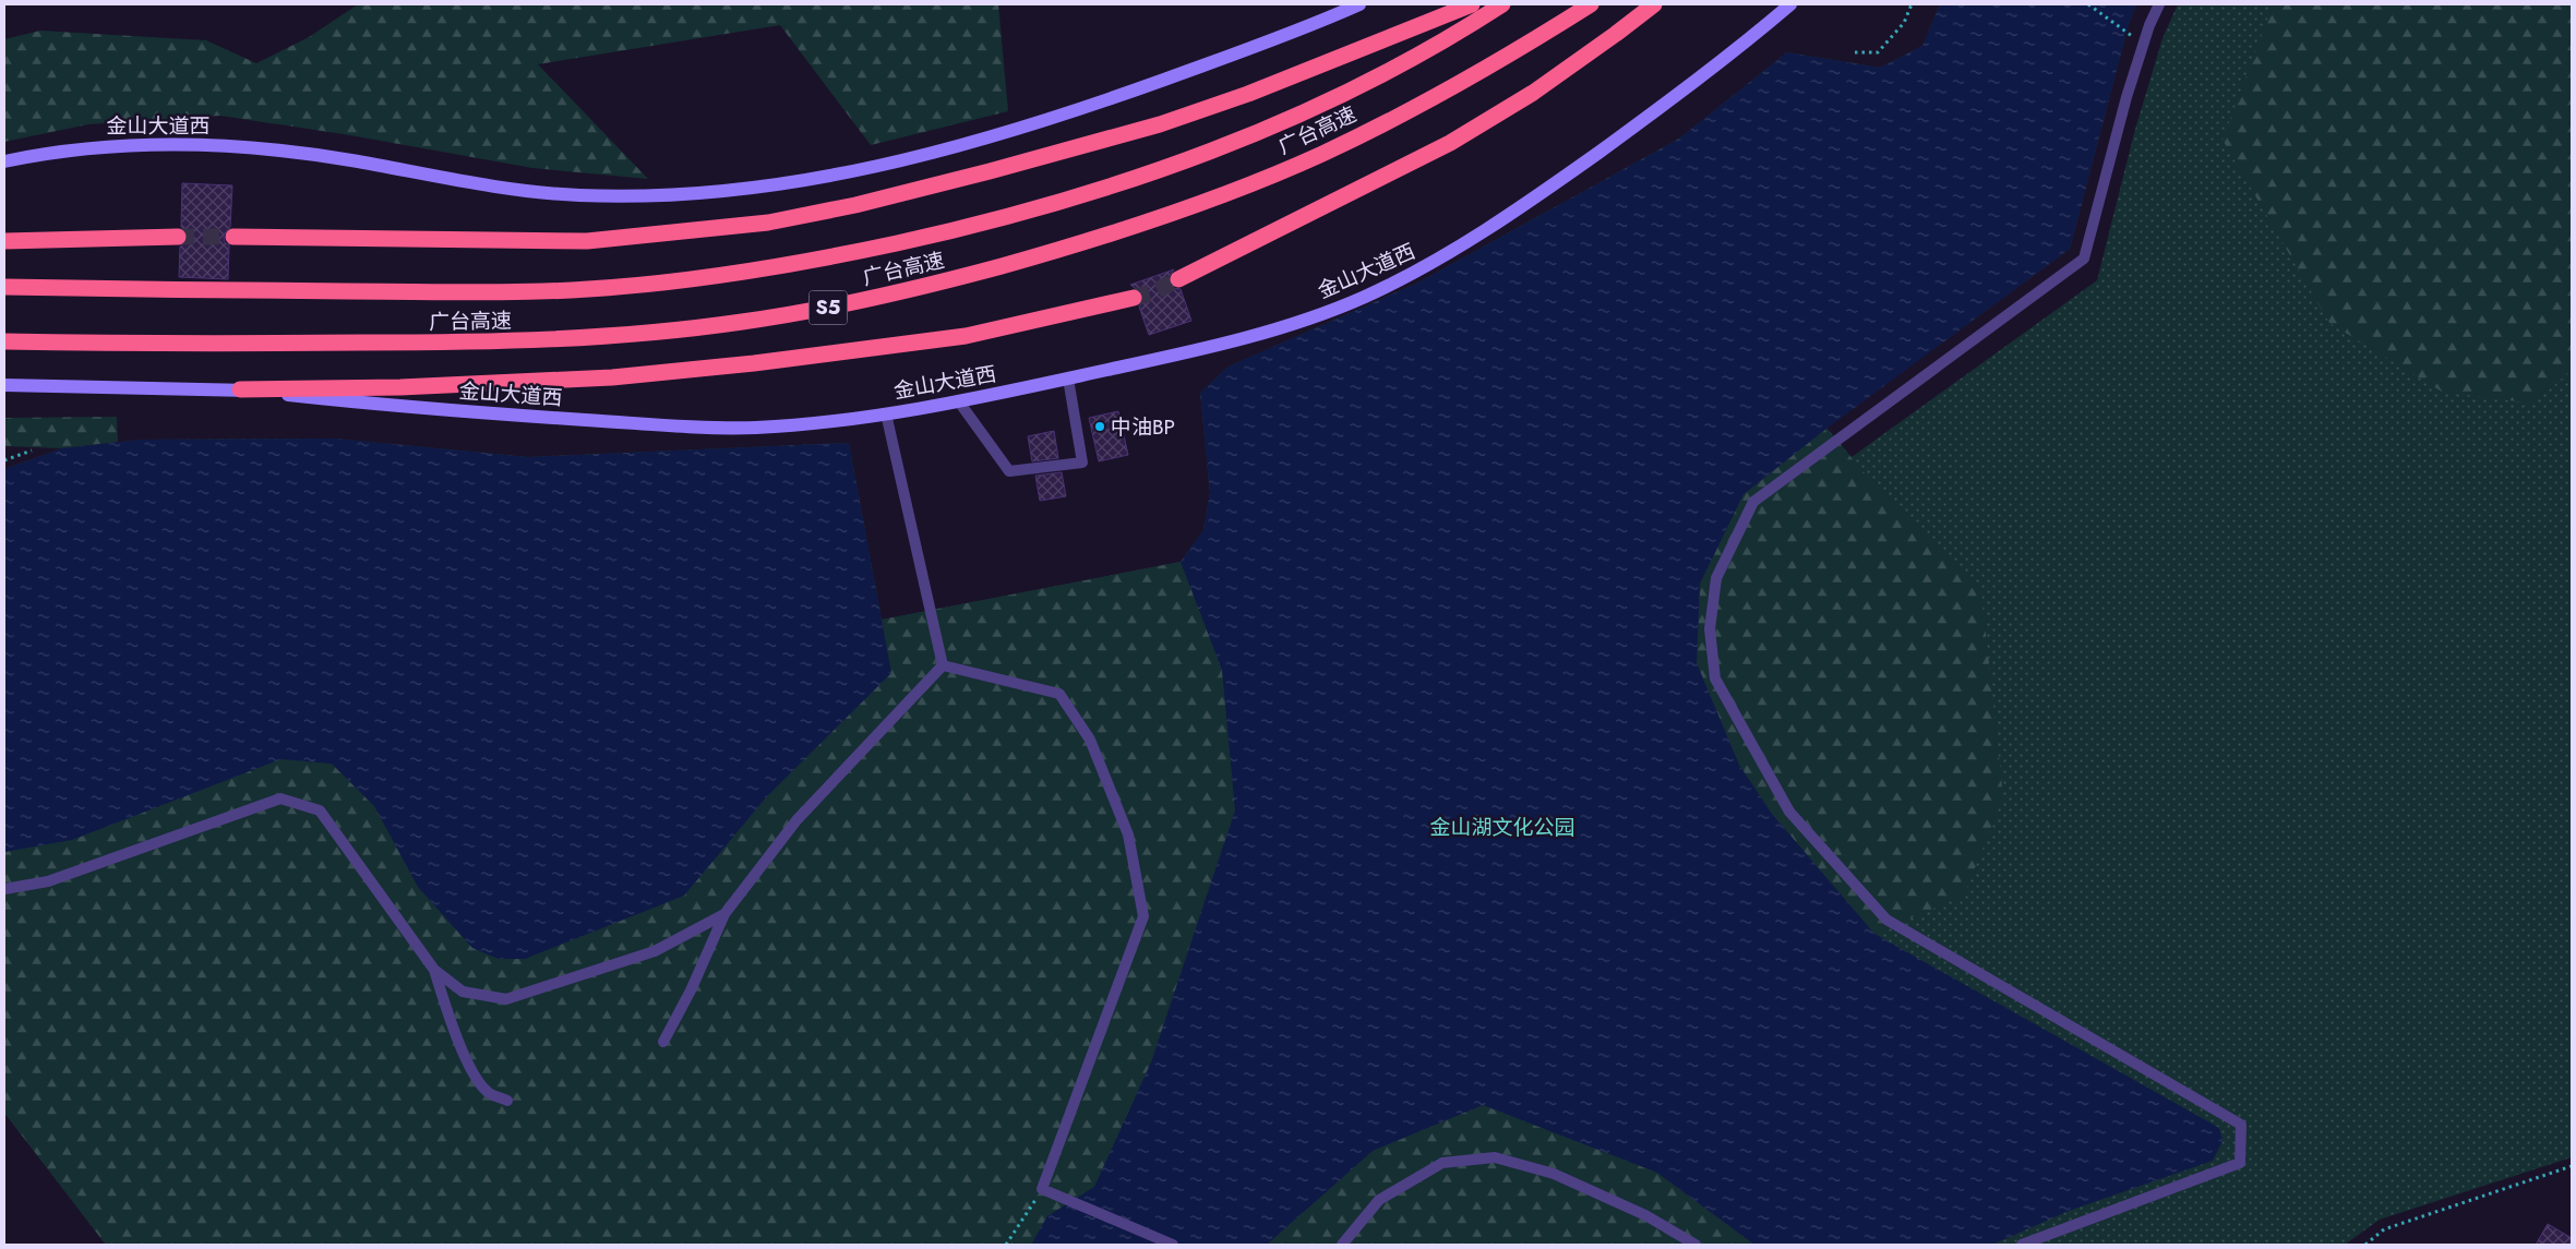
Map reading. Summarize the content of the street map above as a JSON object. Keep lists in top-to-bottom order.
{
  "streets": {
    "highway": ["广台高速", "S5"],
    "main road": ["金山大道西"]
  },
  "parks": ["金山湖文化公园"],
  "places": ["中油BP"]
}
